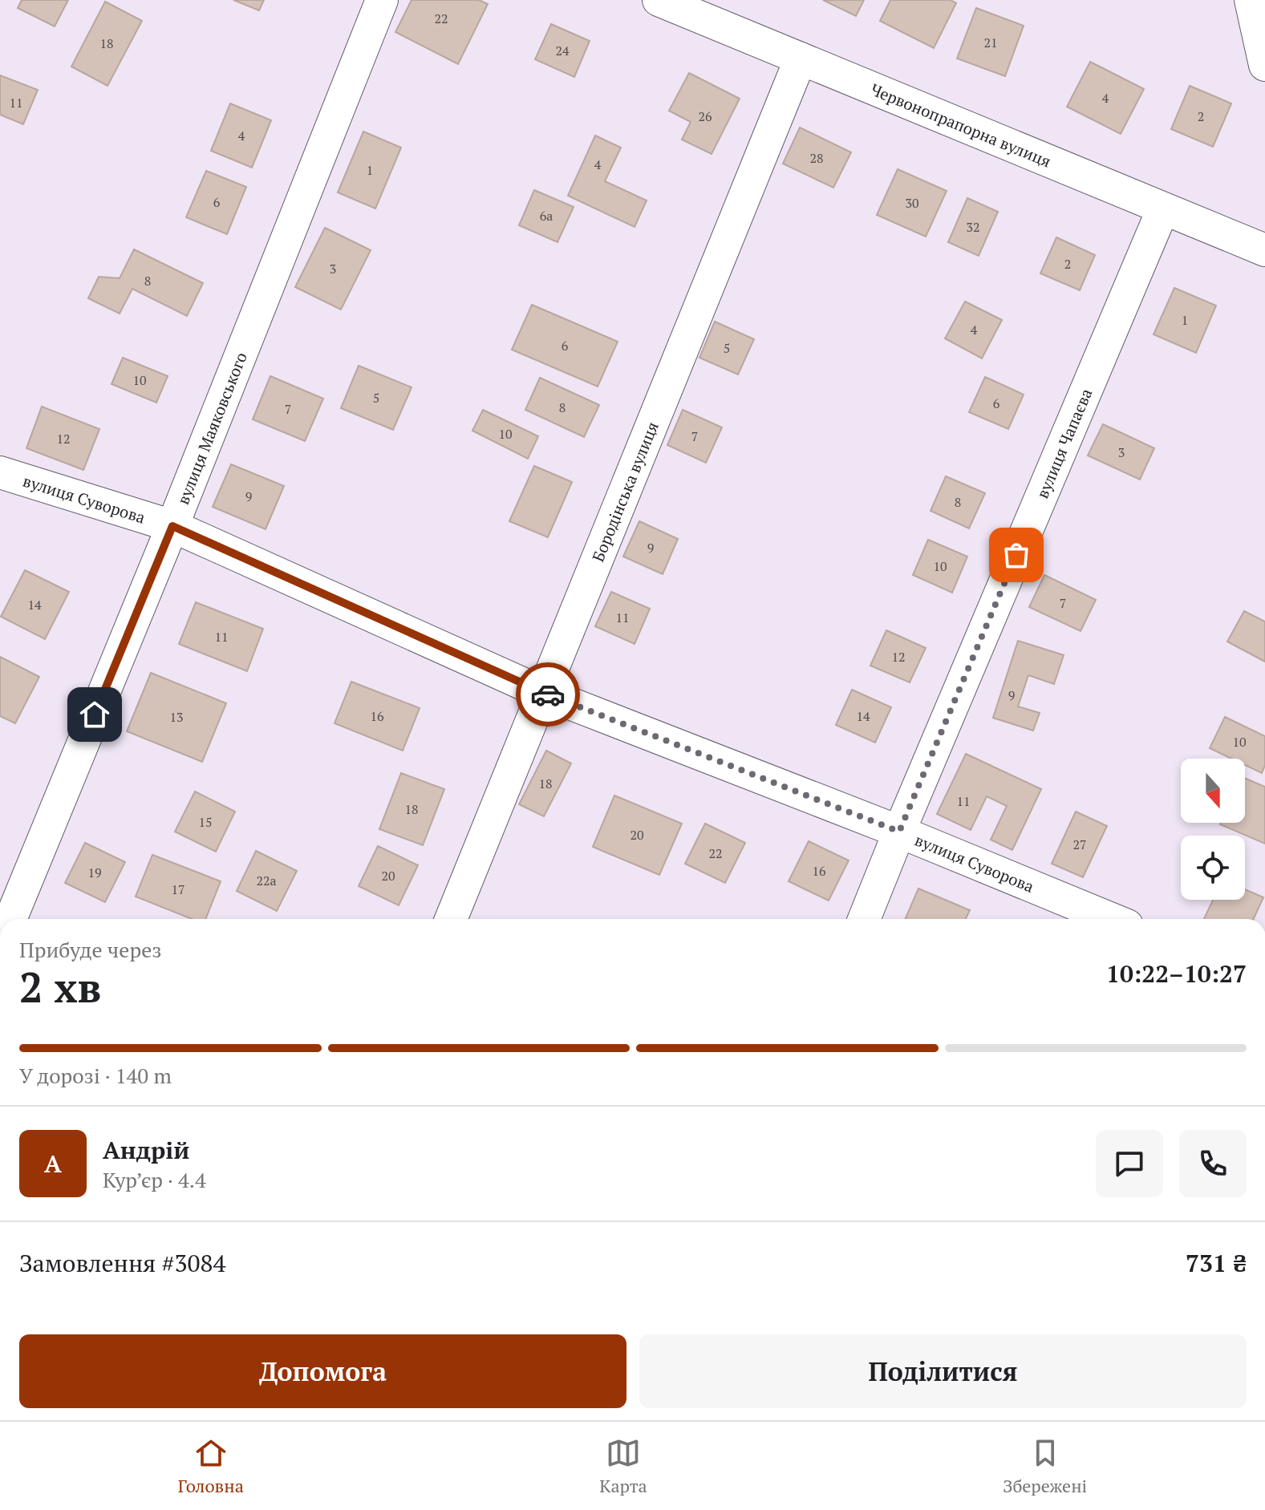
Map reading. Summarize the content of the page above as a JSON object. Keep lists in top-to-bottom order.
{
  "streets": {
    "street": [
      "Червонопрапорна вулиця",
      "вулиця Маяковського",
      "вулиця Чапаєва",
      "Бородінська вулиця",
      "вулиця Суворова"
    ]
  },
  "crossings": [
    ["Червонопрапорна вулиця", "вулиця Чапаєва"],
    ["Червонопрапорна вулиця", "Бородінська вулиця"],
    ["вулиця Маяковського", "вулиця Суворова"],
    ["вулиця Чапаєва", "вулиця Суворова"],
    ["Бородінська вулиця", "вулиця Суворова"]
  ],
  "house_numbers": [
    "22",
    "21",
    "18",
    "24",
    "4",
    "11",
    "26",
    "2",
    "4",
    "28",
    "4",
    "1",
    "6",
    "30",
    "6а",
    "32",
    "2",
    "3",
    "8",
    "1",
    "4",
    "6",
    "5",
    "10",
    "5",
    "6",
    "8",
    "7",
    "10",
    "7",
    "12",
    "3",
    "9",
    "8",
    "9",
    "10",
    "7",
    "14",
    "11",
    "11",
    "12",
    "9",
    "16",
    "14",
    "13",
    "10",
    "18",
    "11",
    "18",
    "15",
    "20",
    "27",
    "22",
    "16",
    "19",
    "20",
    "22а",
    "17"
  ],
  "north": "bottom",
  "page": {
    "heading": ["2 хв", "Прибуде через", "10:22–10:27"],
    "panel": [
      "Андрій",
      "Кур’єр · 4.4",
      "Замовлення #3084",
      "731 ₴"
    ],
    "bar": "У дорозі · 140 m",
    "round": "А",
    "buttons": ["Допомога", "Поділитися"],
    "tabs": ["Головна", "Карта", "Збережені"]
  }
}
